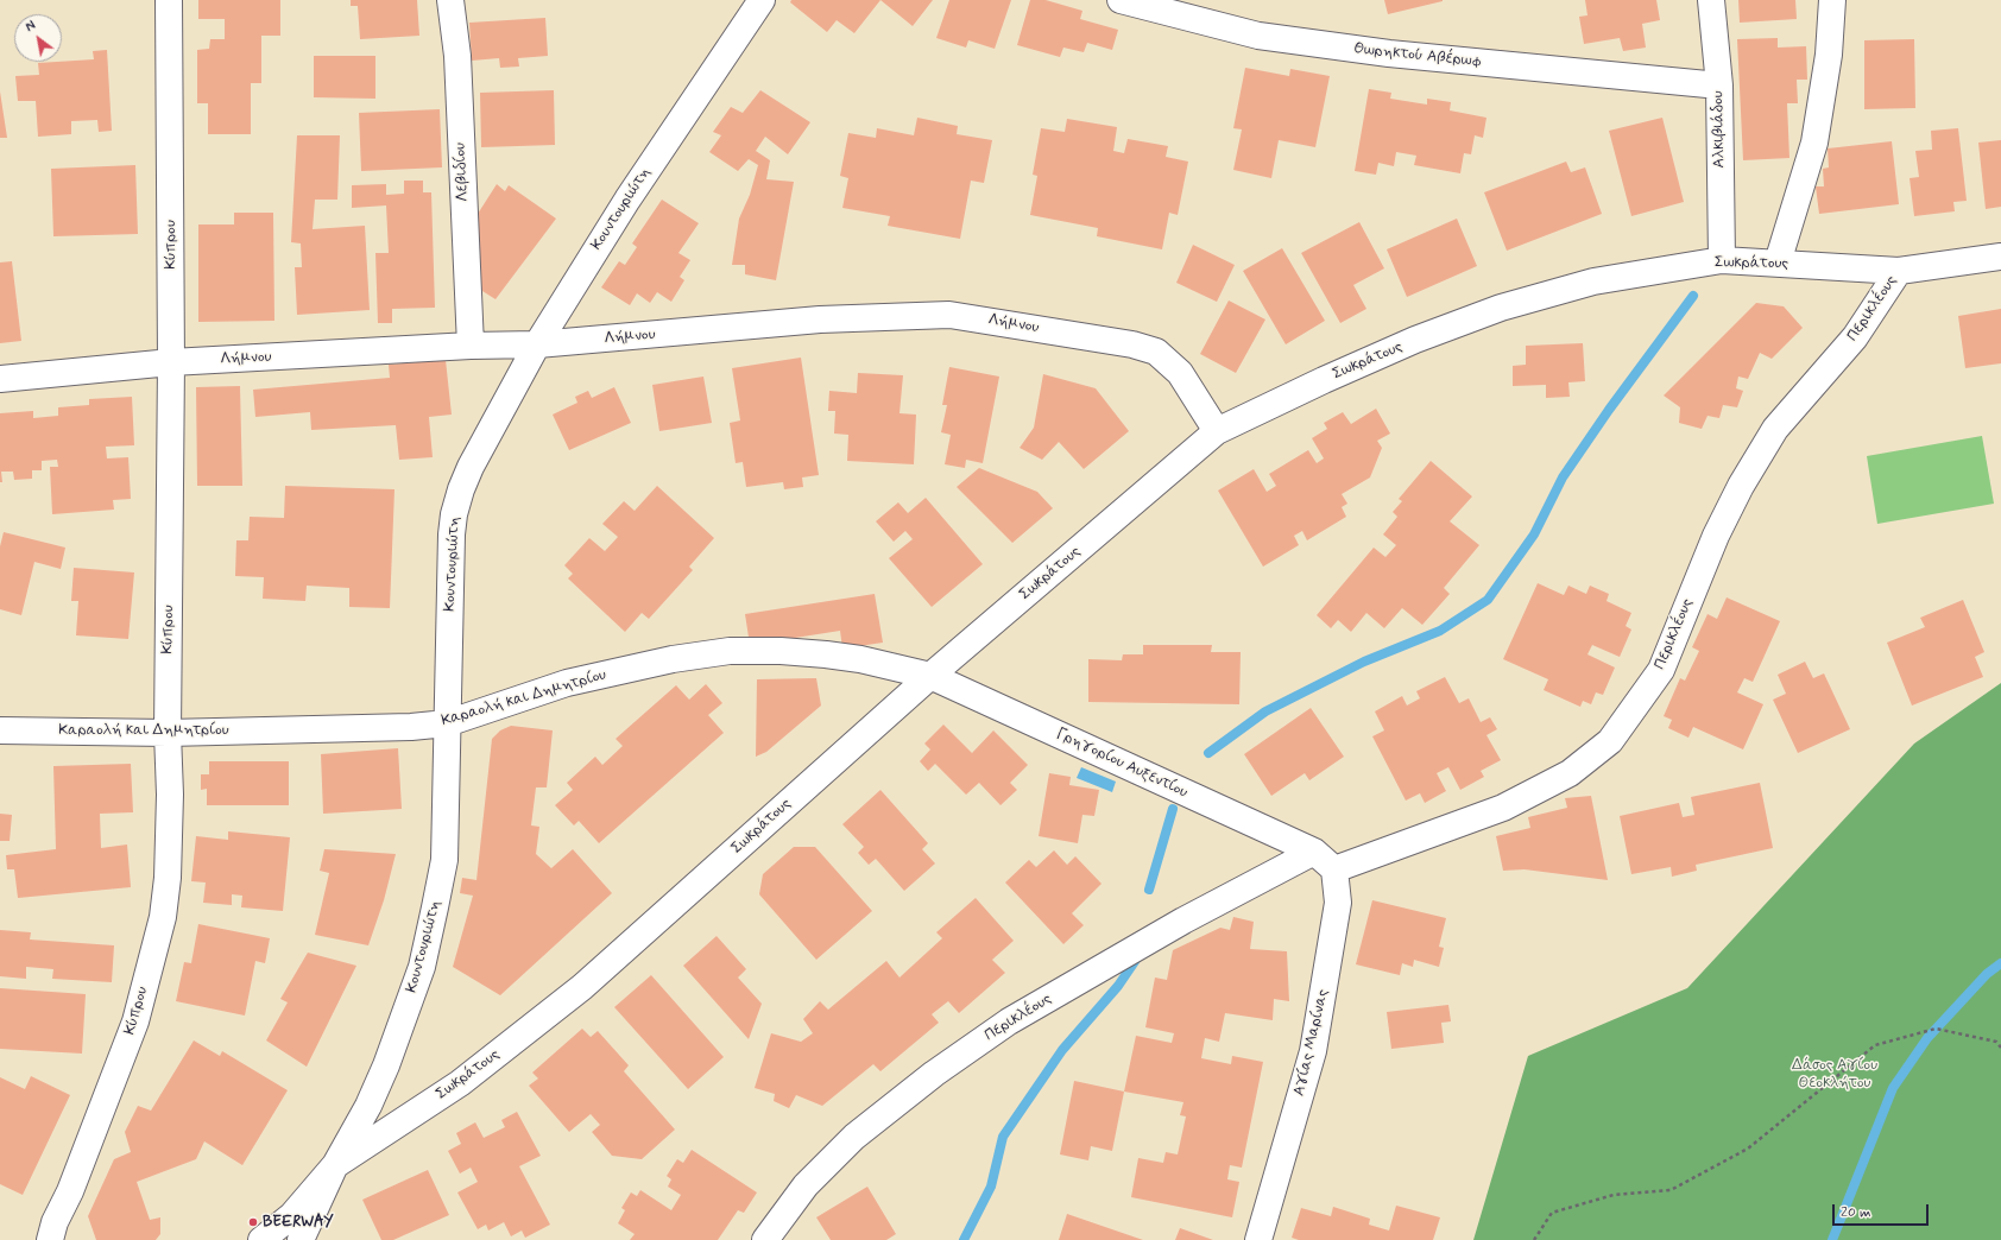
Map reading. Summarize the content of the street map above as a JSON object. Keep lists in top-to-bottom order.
{
  "streets": {
    "street": [
      "Θωρηκτού Αβέρωφ",
      "Αλκιβιάδου",
      "Λεβιδίου",
      "Κουντουριώτη",
      "Κύπρου",
      "Σωκράτους",
      "Περικλέους",
      "Λήμνου",
      "Καραολή και Δημητρίου",
      "Γρηγορίου Αυξεντίου",
      "Αγίας Μαρίνας"
    ]
  },
  "crossings": [
    ["Θωρηκτού Αβέρωφ", "Αλκιβιάδου"],
    ["Αλκιβιάδου", "Σωκράτους"],
    ["Λεβιδίου", "Λήμνου"],
    ["Κουντουριώτη", "Σωκράτους"],
    ["Κουντουριώτη", "Λήμνου"],
    ["Κουντουριώτη", "Καραολή και Δημητρίου"],
    ["Κύπρου", "Λήμνου"],
    ["Κύπρου", "Καραολή και Δημητρίου"],
    ["Σωκράτους", "Περικλέους"],
    ["Σωκράτους", "Λήμνου"],
    ["Σωκράτους", "Καραολή και Δημητρίου"],
    ["Σωκράτους", "Γρηγορίου Αυξεντίου"],
    ["Περικλέους", "Γρηγορίου Αυξεντίου"],
    ["Περικλέους", "Αγίας Μαρίνας"],
    ["Καραολή και Δημητρίου", "Γρηγορίου Αυξεντίου"]
  ],
  "parks": ["Δάσος Αγίου Θεοκλήτου"],
  "places": ["BEERWAY"],
  "scale_bar": "20 m",
  "north": "top left"
}
